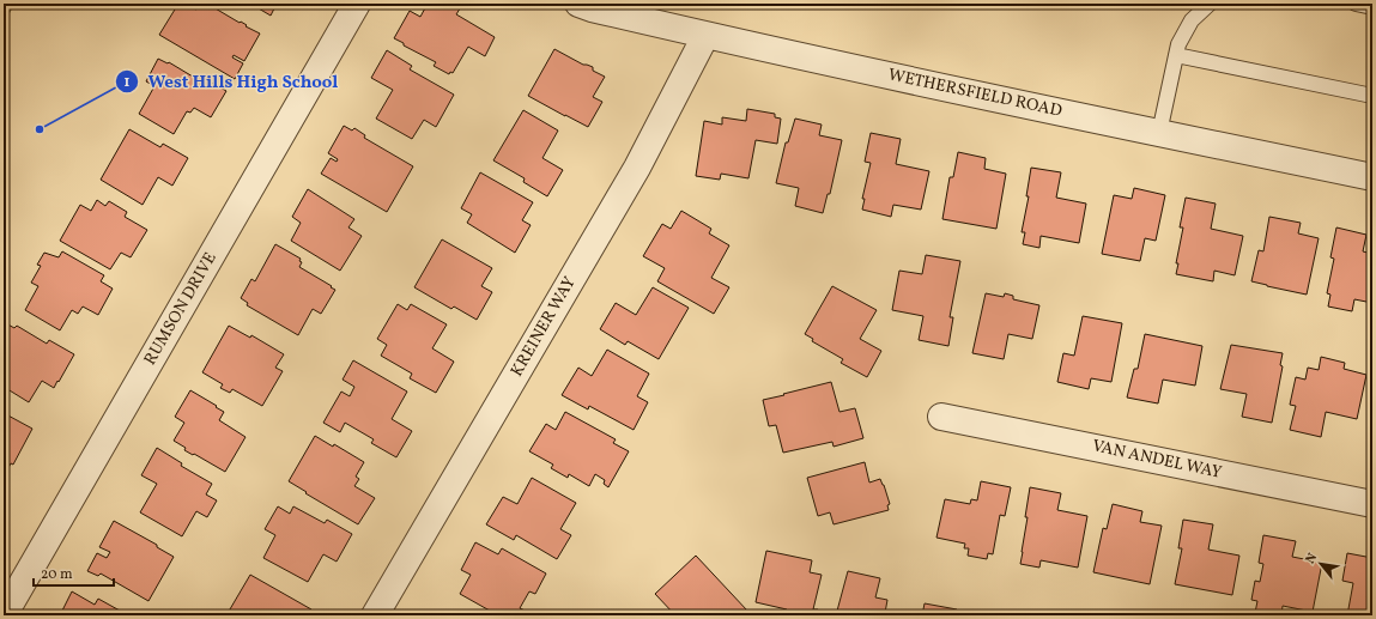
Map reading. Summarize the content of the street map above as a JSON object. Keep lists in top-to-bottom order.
{
  "streets": {
    "street": [
      "WETHERSFIELD ROAD",
      "RUMSON DRIVE",
      "KREINER WAY",
      "VAN ANDEL WAY"
    ]
  },
  "crossings": [
    ["WETHERSFIELD ROAD", "KREINER WAY"]
  ],
  "places": ["West Hills High School"],
  "scale_bar": "20 m",
  "north": "top left"
}
